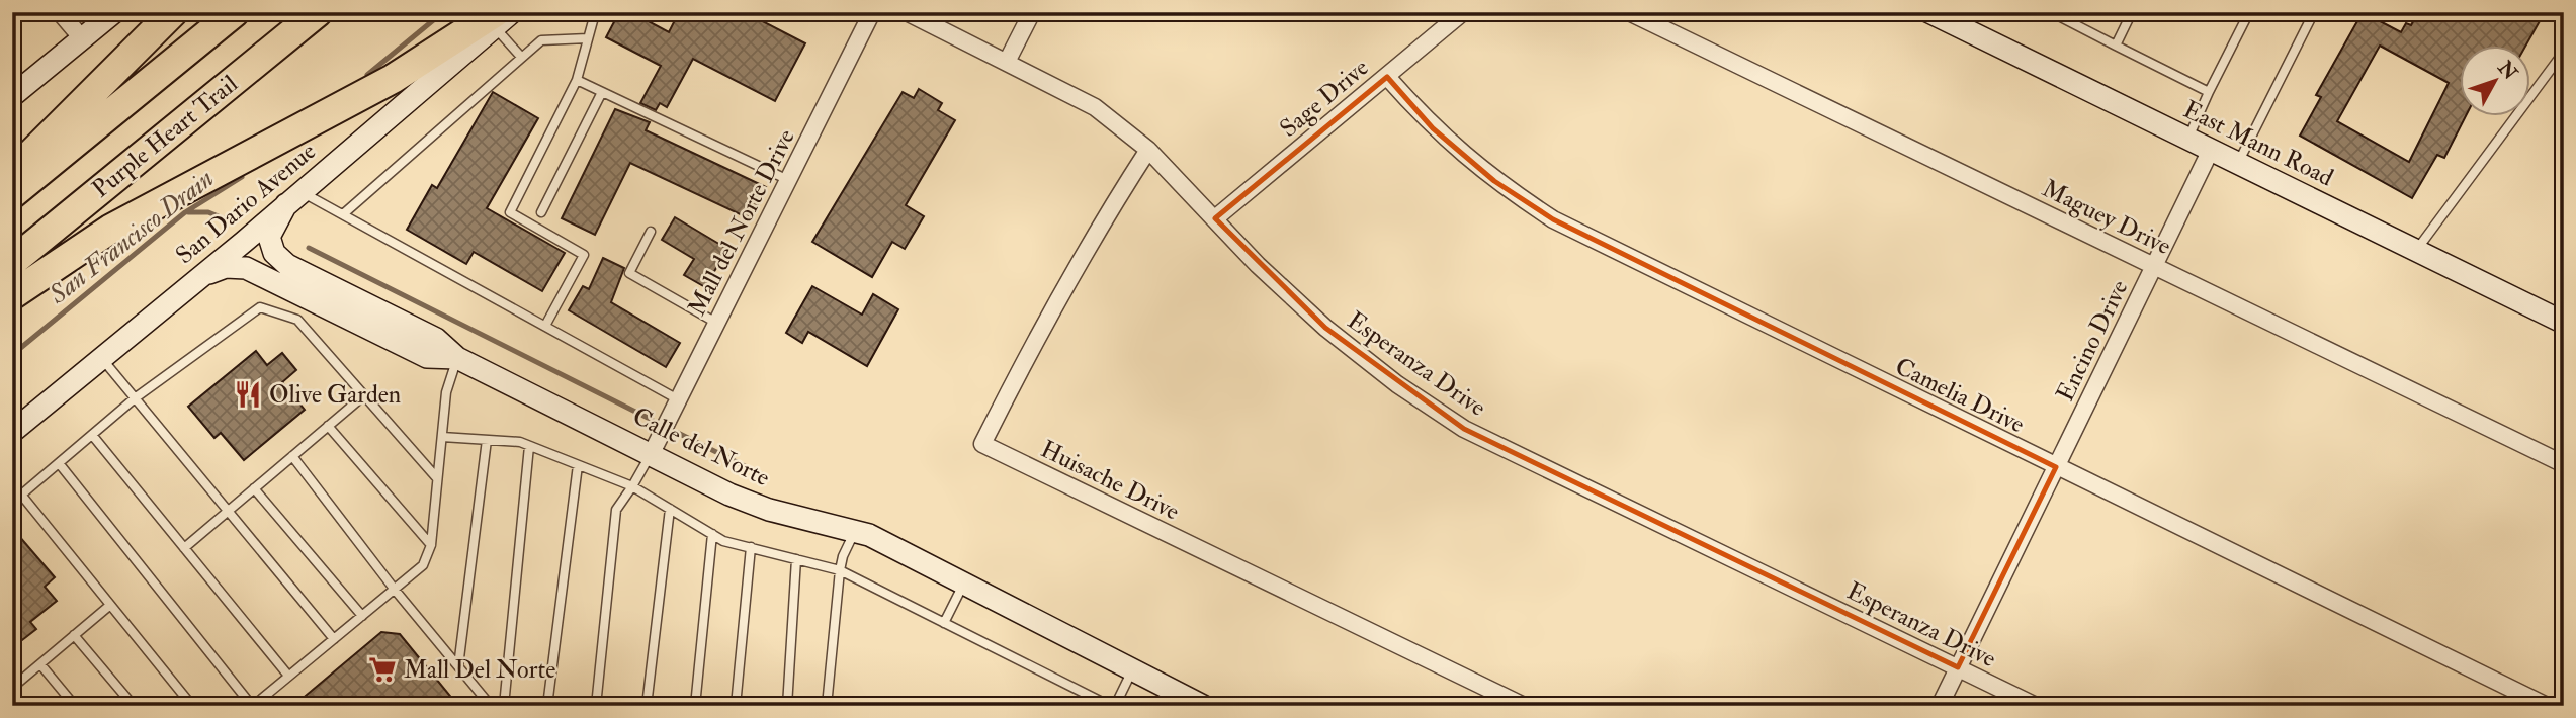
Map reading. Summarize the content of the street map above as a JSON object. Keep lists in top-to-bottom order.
{
  "streets": {
    "highway": ["Purple Heart Trail"],
    "street": [
      "Sage Drive",
      "East Mann Road",
      "San Dario Avenue",
      "Maguey Drive",
      "Mall del Norte Drive",
      "Encino Drive",
      "Esperanza Drive",
      "Camelia Drive",
      "Calle del Norte",
      "Huisache Drive"
    ]
  },
  "crossings": [
    ["Sage Drive", "Esperanza Drive"],
    ["Sage Drive", "Camelia Drive"],
    ["East Mann Road", "Encino Drive"],
    ["San Dario Avenue", "Calle del Norte"],
    ["Maguey Drive", "Encino Drive"],
    ["Mall del Norte Drive", "Calle del Norte"],
    ["Encino Drive", "Esperanza Drive"],
    ["Encino Drive", "Camelia Drive"],
    ["Esperanza Drive", "Huisache Drive"]
  ],
  "water": ["San Francisco Drain"],
  "places": {
    "restaurant": ["Olive Garden"],
    "supermarket": ["Mall Del Norte"]
  },
  "north": "top right"
}
